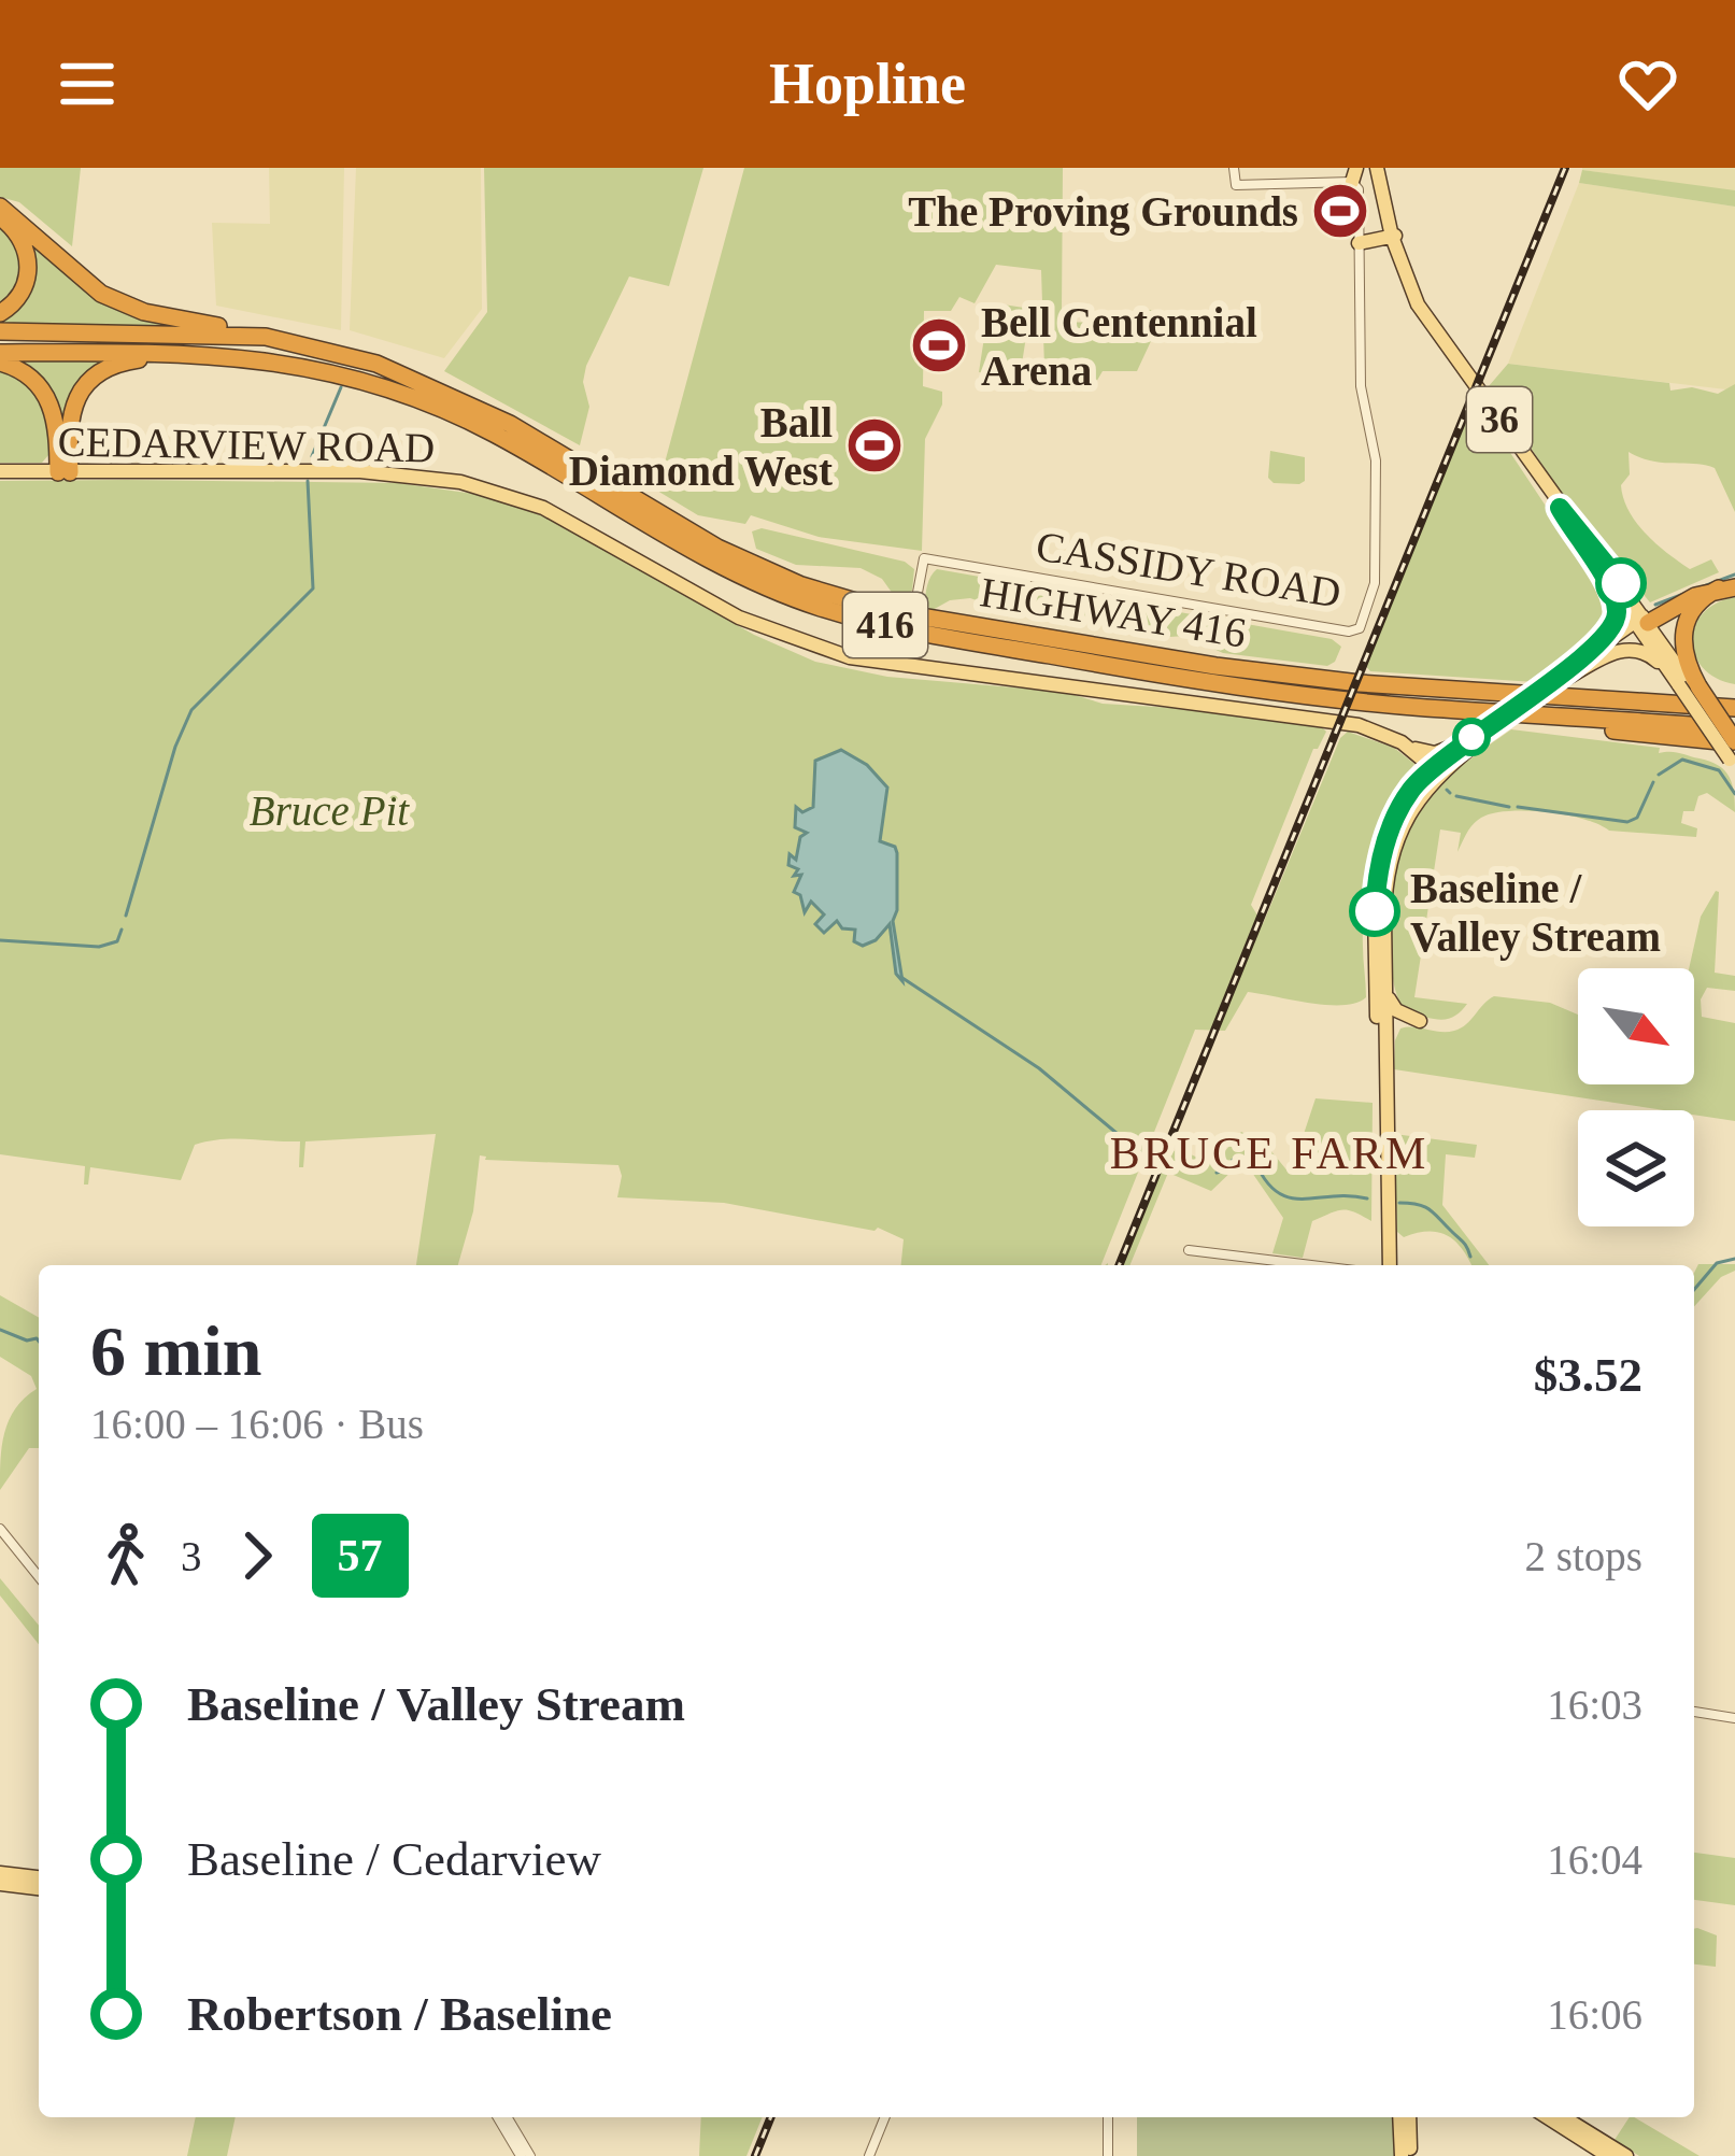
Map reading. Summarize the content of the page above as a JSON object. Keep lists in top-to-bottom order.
{
  "streets": {
    "highway": ["HIGHWAY 416", "416"],
    "main road": ["36", "CEDARVIEW ROAD"],
    "street": ["CASSIDY ROAD"]
  },
  "crossings": [
    ["CEDARVIEW ROAD", "CASSIDY ROAD"]
  ],
  "districts": ["BRUCE FARM"],
  "parks": ["Bruce Pit"],
  "places": {
    "sports": ["The Proving Grounds", "Bell Centennial Arena", "Ball Diamond West"],
    "other": ["Baseline / Valley Stream"]
  },
  "lines": ["bus line 57"],
  "north": "bottom right",
  "page": {
    "header": "Hopline",
    "heading": ["6 min", "16:00 – 16:06 · Bus", "$3.52"],
    "legs": ["3", "57", "2 stops"],
    "list": [
      {
        "name": "Baseline / Valley Stream",
        "value": "16:03"
      },
      {
        "name": "Baseline / Cedarview",
        "value": "16:04"
      },
      {
        "name": "Robertson / Baseline",
        "value": "16:06"
      }
    ]
  }
}
